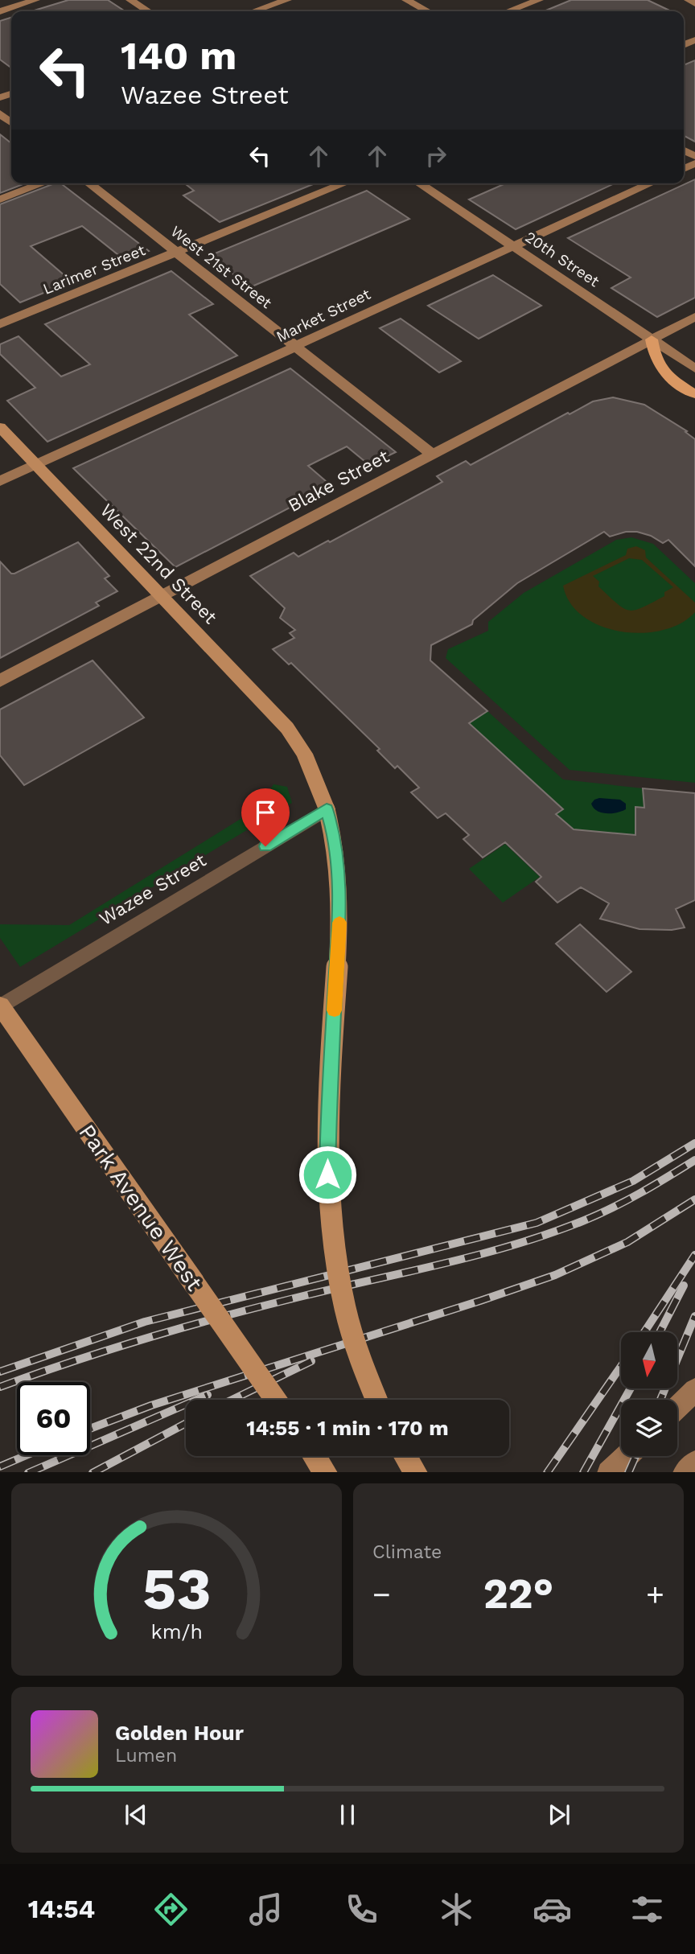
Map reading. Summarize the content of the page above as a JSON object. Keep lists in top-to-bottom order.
{
  "streets": {
    "main road": [
      "20th Street",
      "West 21st Street",
      "Larimer Street",
      "Market Street",
      "Blake Street",
      "West 22nd Street",
      "Park Avenue West"
    ],
    "street": ["Wazee Street"]
  },
  "crossings": [
    ["20th Street", "Market Street"],
    ["20th Street", "Blake Street"],
    ["West 21st Street", "Larimer Street"],
    ["West 21st Street", "Market Street"],
    ["West 21st Street", "Blake Street"],
    ["Market Street", "West 22nd Street"],
    ["Blake Street", "West 22nd Street"],
    ["West 22nd Street", "Wazee Street"],
    ["Wazee Street", "Park Avenue West"]
  ],
  "north": "bottom",
  "page": {
    "turn": ["140 m", "Wazee Street"],
    "limit": "60",
    "trip": "14:55 · 1 min · 170 m",
    "tile": "Climate",
    "heat": ["−", "22°", "+"],
    "song": ["Golden Hour", "Lumen"],
    "tabs": "14:54",
    "gauge": ["53", "km/h"]
  }
}
